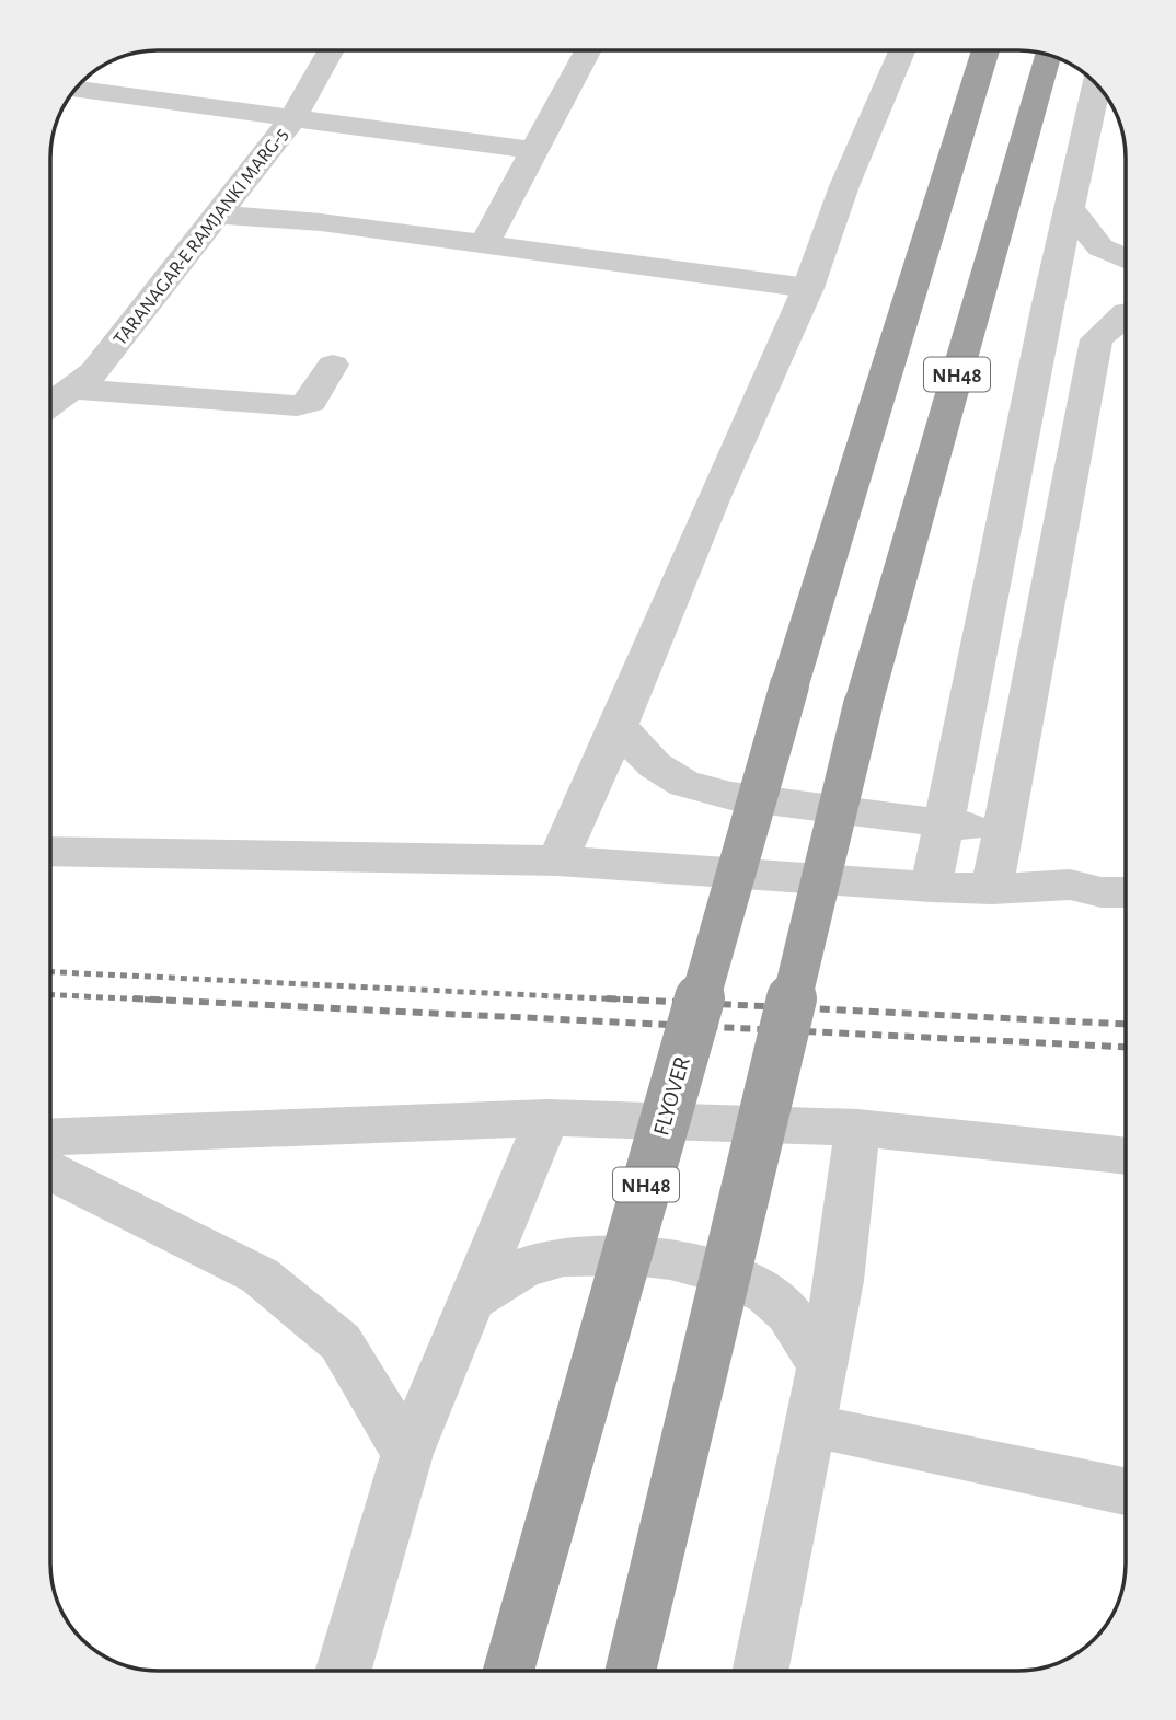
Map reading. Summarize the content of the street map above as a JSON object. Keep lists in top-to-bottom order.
{
  "streets": {
    "highway": ["NH48", "FLYOVER"],
    "street": ["TARANAGAR-E RAMJANKI MARG-5"]
  }
}
